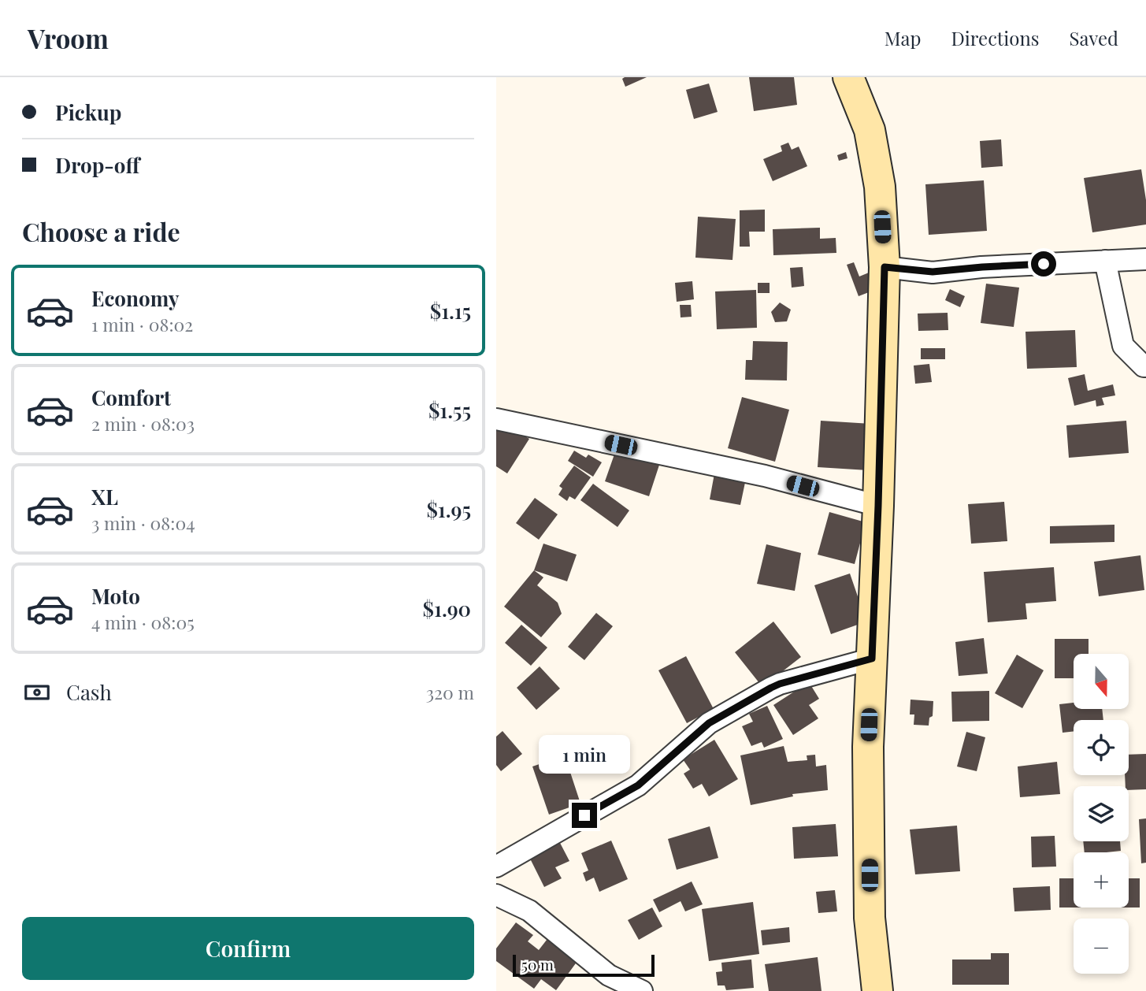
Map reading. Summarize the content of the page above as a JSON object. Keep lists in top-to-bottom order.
{
  "scale_bar": "50 m",
  "north": "bottom",
  "page": {
    "header": "Vroom",
    "nav": ["Map", "Directions", "Saved"],
    "banner": ["Pickup", "Drop-off"],
    "heading": "Choose a ride",
    "list": [
      {
        "name": "Economy",
        "note": "1 min · 08:02",
        "value": "$1.15"
      },
      {
        "name": "Comfort",
        "note": "2 min · 08:03",
        "value": "$1.55"
      },
      {
        "name": "XL",
        "note": "3 min · 08:04",
        "value": "$1.95"
      },
      {
        "name": "Moto",
        "note": "4 min · 08:05",
        "value": "$1.90"
      }
    ],
    "map_buttons": ["+", "−"],
    "pay": ["Cash", "320 m"],
    "bubble": "1 min",
    "buttons": "Confirm",
    "scale": "50 m"
  }
}
